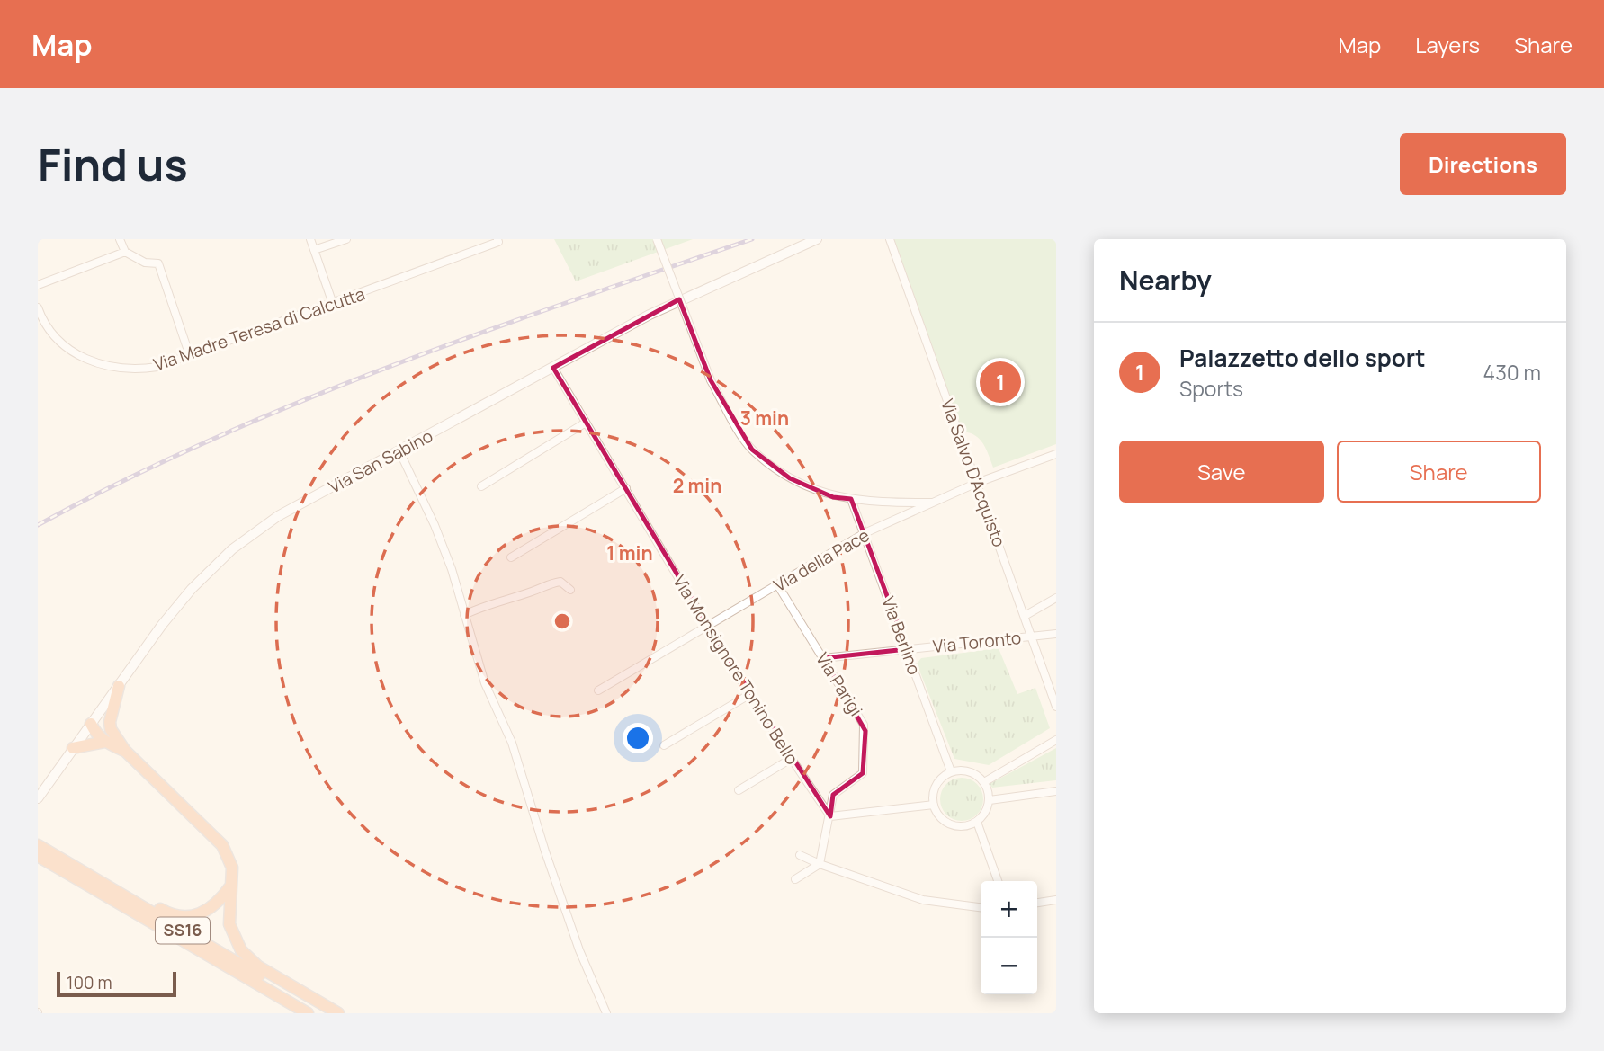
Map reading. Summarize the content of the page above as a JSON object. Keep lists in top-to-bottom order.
{
  "streets": {
    "highway": ["SS16"],
    "street": [
      "Via Madre Teresa di Calcutta",
      "Via San Sabino",
      "Via Salvo D'Acquisto",
      "Via della Pace",
      "Via Berlino",
      "Via Toronto",
      "Via Monsignore Tonino Bello",
      "Via Parigi"
    ]
  },
  "crossings": [
    ["Via San Sabino", "Via Monsignore Tonino Bello"],
    ["Via Salvo D'Acquisto", "Via della Pace"],
    ["Via Salvo D'Acquisto", "Via Toronto"],
    ["Via della Pace", "Via Berlino"],
    ["Via della Pace", "Via Monsignore Tonino Bello"],
    ["Via della Pace", "Via Parigi"],
    ["Via Berlino", "Via Toronto"],
    ["Via Toronto", "Via Parigi"],
    ["Via Monsignore Tonino Bello", "Via Parigi"]
  ],
  "scale_bar": "100 m",
  "page": {
    "header": "Map",
    "nav": ["Map", "Layers", "Share"],
    "buttons": [
      "Directions",
      ["Save", "Share"]
    ],
    "title": "Find us",
    "heading": "Nearby",
    "list": [
      {
        "mark": "1",
        "name": "Palazzetto dello sport",
        "note": "Sports",
        "value": "430 m"
      }
    ],
    "pins": "1",
    "map_buttons": ["+", "−"],
    "scale": "100 m"
  },
  "rings": ["3 min", "2 min", "1 min"]
}
